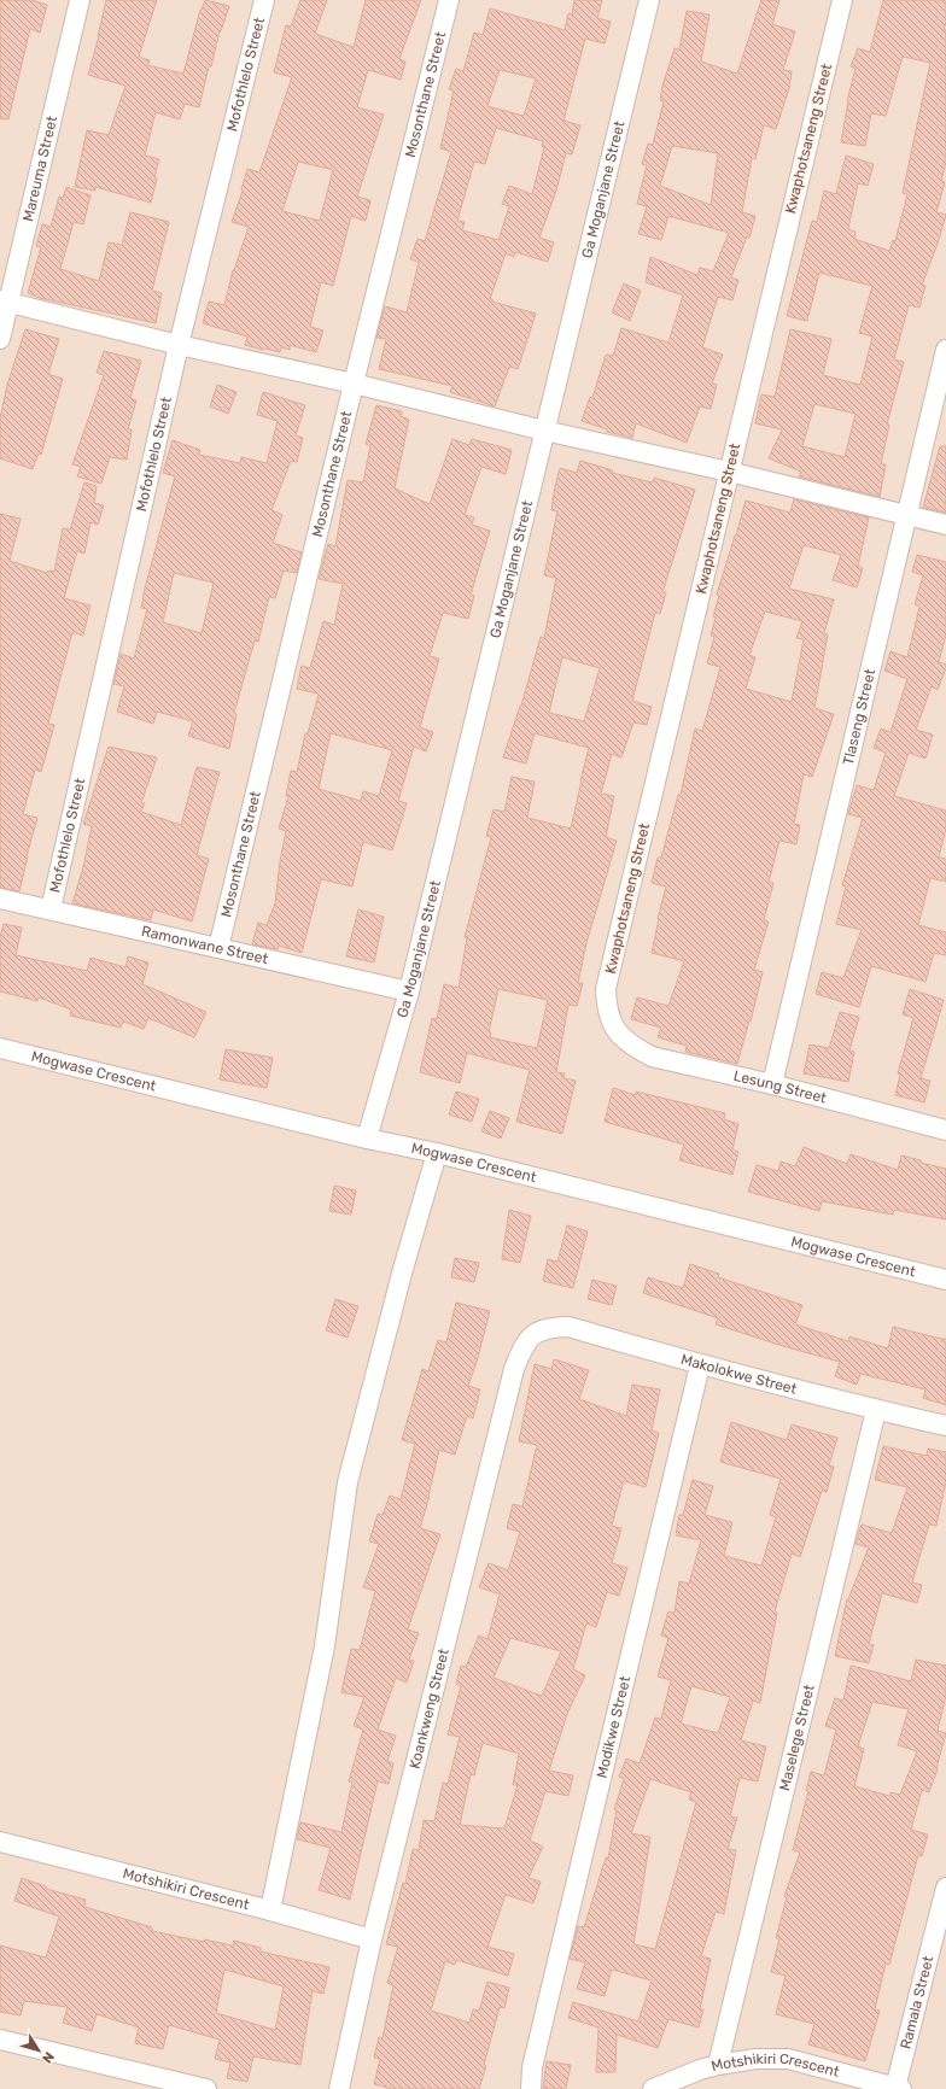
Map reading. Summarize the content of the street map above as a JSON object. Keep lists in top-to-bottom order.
{
  "streets": {
    "street": [
      "Mofothlelo Street",
      "Mosonthane Street",
      "Kwaphotsaneng Street",
      "Mareuma Street",
      "Ga Moganjane Street",
      "Tlaseng Street",
      "Ramonwane Street",
      "Mogwase Crescent",
      "Lesung Street",
      "Makolokwe Street",
      "Koankweng Street",
      "Modikwe Street",
      "Maselege Street",
      "Motshikiri Crescent",
      "Ramala Street"
    ]
  },
  "crossings": [
    ["Mofothlelo Street", "Ramonwane Street"],
    ["Mosonthane Street", "Ramonwane Street"],
    ["Kwaphotsaneng Street", "Lesung Street"],
    ["Ga Moganjane Street", "Ramonwane Street"],
    ["Ga Moganjane Street", "Mogwase Crescent"],
    ["Tlaseng Street", "Lesung Street"],
    ["Makolokwe Street", "Koankweng Street"],
    ["Makolokwe Street", "Modikwe Street"],
    ["Makolokwe Street", "Maselege Street"],
    ["Koankweng Street", "Motshikiri Crescent"],
    ["Maselege Street", "Motshikiri Crescent"],
    ["Motshikiri Crescent", "Ramala Street"]
  ],
  "north": "bottom right"
}
